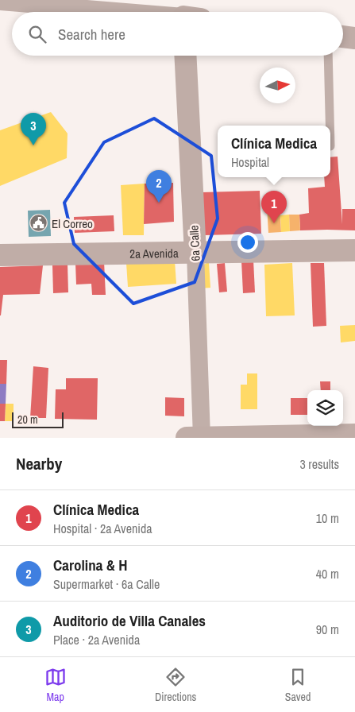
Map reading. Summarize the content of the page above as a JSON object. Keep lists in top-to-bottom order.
{
  "streets": {
    "main road": ["6a Calle", "2a Avenida"]
  },
  "crossings": [
    ["6a Calle", "2a Avenida"]
  ],
  "places": {
    "public building": ["El Correo"]
  },
  "scale_bar": "20 m",
  "north": "right",
  "page": {
    "search": "Search here",
    "pins": ["3", "2", "1"],
    "popup": ["Clínica Medica", "Hospital"],
    "scale": "20 m",
    "heading": ["Nearby", "3 results"],
    "list": [
      {
        "mark": "1",
        "name": "Clínica Medica",
        "note": "Hospital · 2a Avenida",
        "value": "10 m"
      },
      {
        "mark": "2",
        "name": "Carolina & H",
        "note": "Supermarket · 6a Calle",
        "value": "40 m"
      },
      {
        "mark": "3",
        "name": "Auditorio de Villa Canales",
        "note": "Place · 2a Avenida",
        "value": "90 m"
      }
    ],
    "nav": ["Map", "Directions", "Saved"]
  }
}
